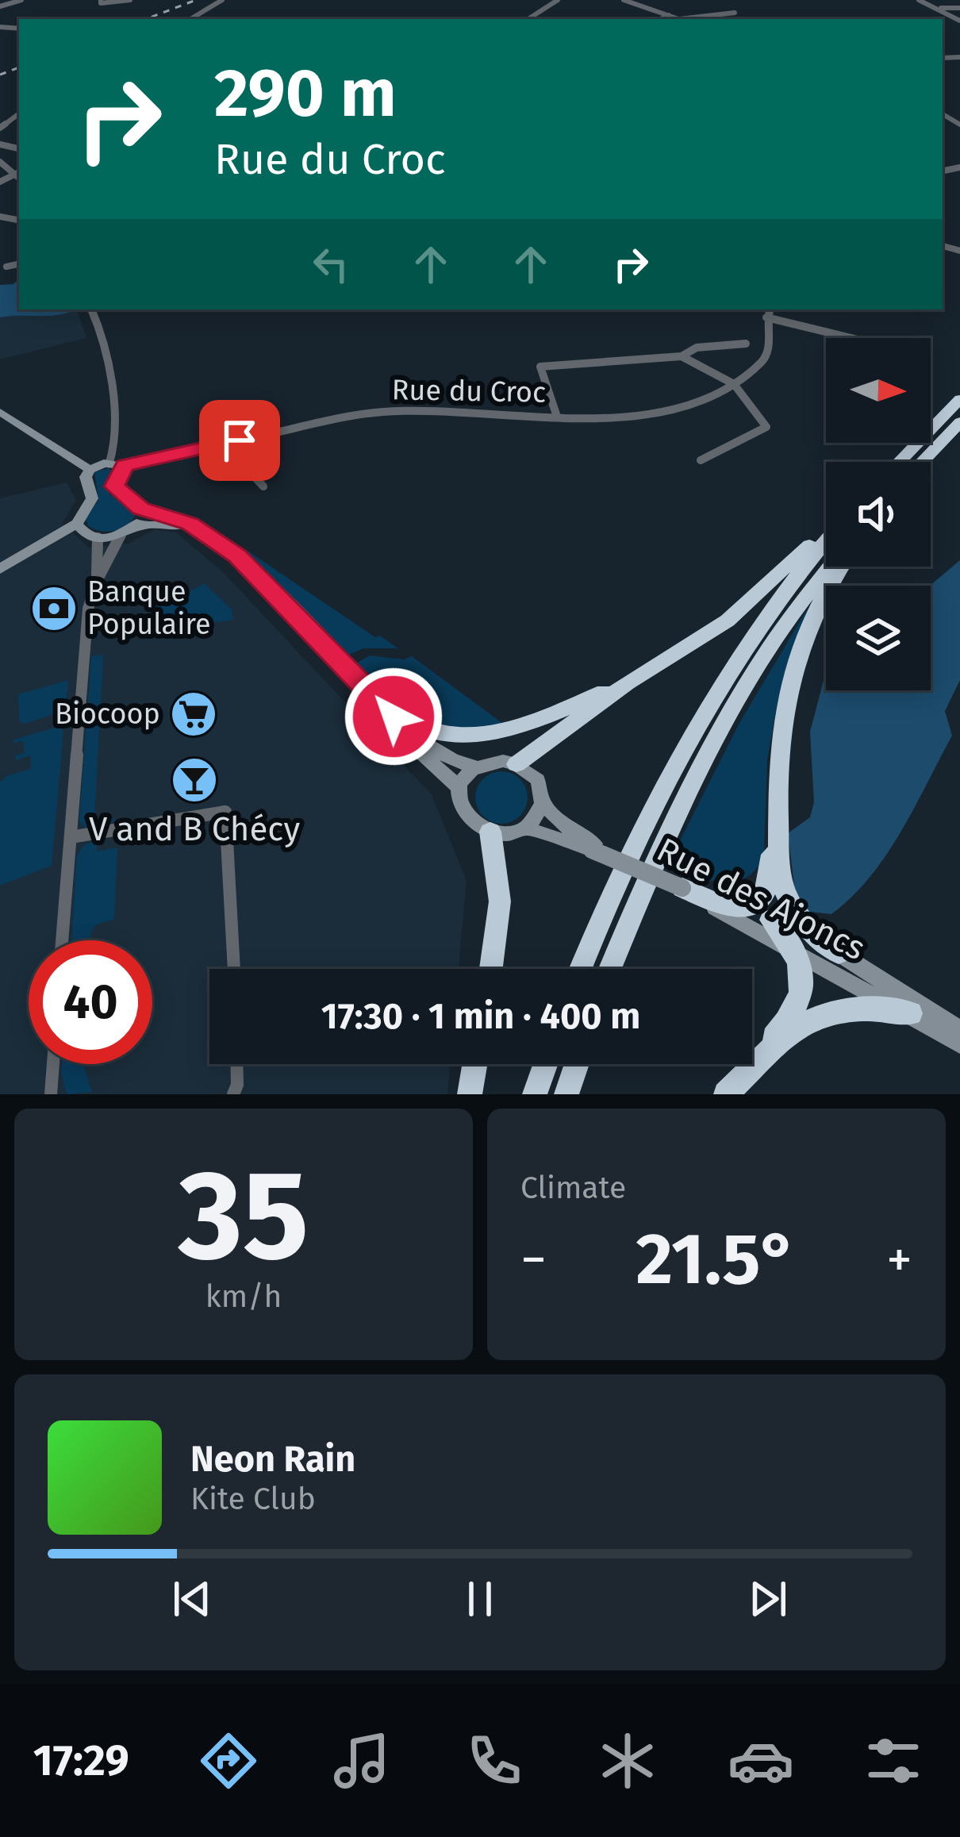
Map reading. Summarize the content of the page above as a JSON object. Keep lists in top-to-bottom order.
{
  "streets": {
    "street": ["Rue du Croc", "Rue des Ajoncs"]
  },
  "places": {
    "bank": ["Banque Populaire"],
    "supermarket": ["Biocoop"],
    "bar": ["V and B Chécy"]
  },
  "north": "right",
  "page": {
    "turn": ["290 m", "Rue du Croc"],
    "limit": "40",
    "trip": "17:30 · 1 min · 400 m",
    "tile": [
      ["35", "km/h"],
      "Climate"
    ],
    "heat": ["−", "21.5°", "+"],
    "song": ["Neon Rain", "Kite Club"],
    "tabs": "17:29"
  }
}
